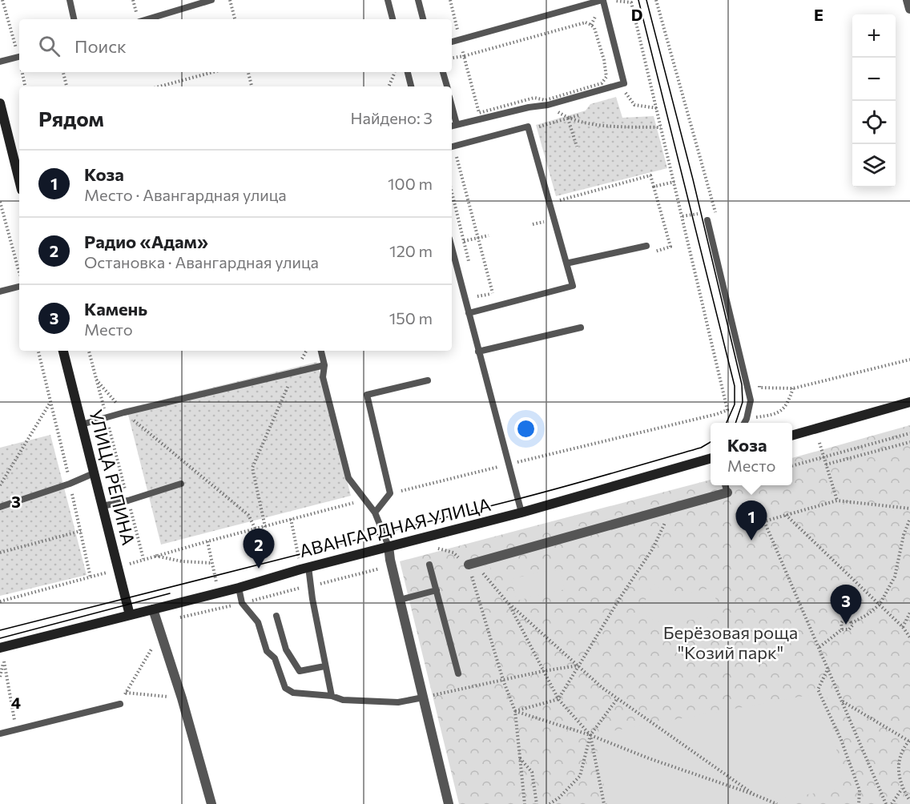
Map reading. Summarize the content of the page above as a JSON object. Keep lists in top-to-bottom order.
{
  "streets": {
    "street": ["УЛИЦА РЕПИНА", "АВАНГАРДНАЯ УЛИЦА"]
  },
  "crossings": [
    ["УЛИЦА РЕПИНА", "АВАНГАРДНАЯ УЛИЦА"]
  ],
  "parks": ["Берёзовая роща \"Козий парк\""],
  "page": {
    "map_buttons": ["+", "−"],
    "search": "Поиск",
    "heading": ["Рядом", "Найдено: 3"],
    "list": [
      {
        "mark": "1",
        "name": "Коза",
        "note": "Место · Авангардная улица",
        "value": "100 m"
      },
      {
        "mark": "2",
        "name": "Радио «Адам»",
        "note": "Остановка · Авангардная улица",
        "value": "120 m"
      },
      {
        "mark": "3",
        "name": "Камень",
        "note": "Место",
        "value": "150 m"
      }
    ],
    "popup": ["Коза", "Место"],
    "pins": ["1", "2", "3"]
  },
  "grid": {
    "columns": ["D", "E"],
    "rows": ["3", "4"]
  }
}
